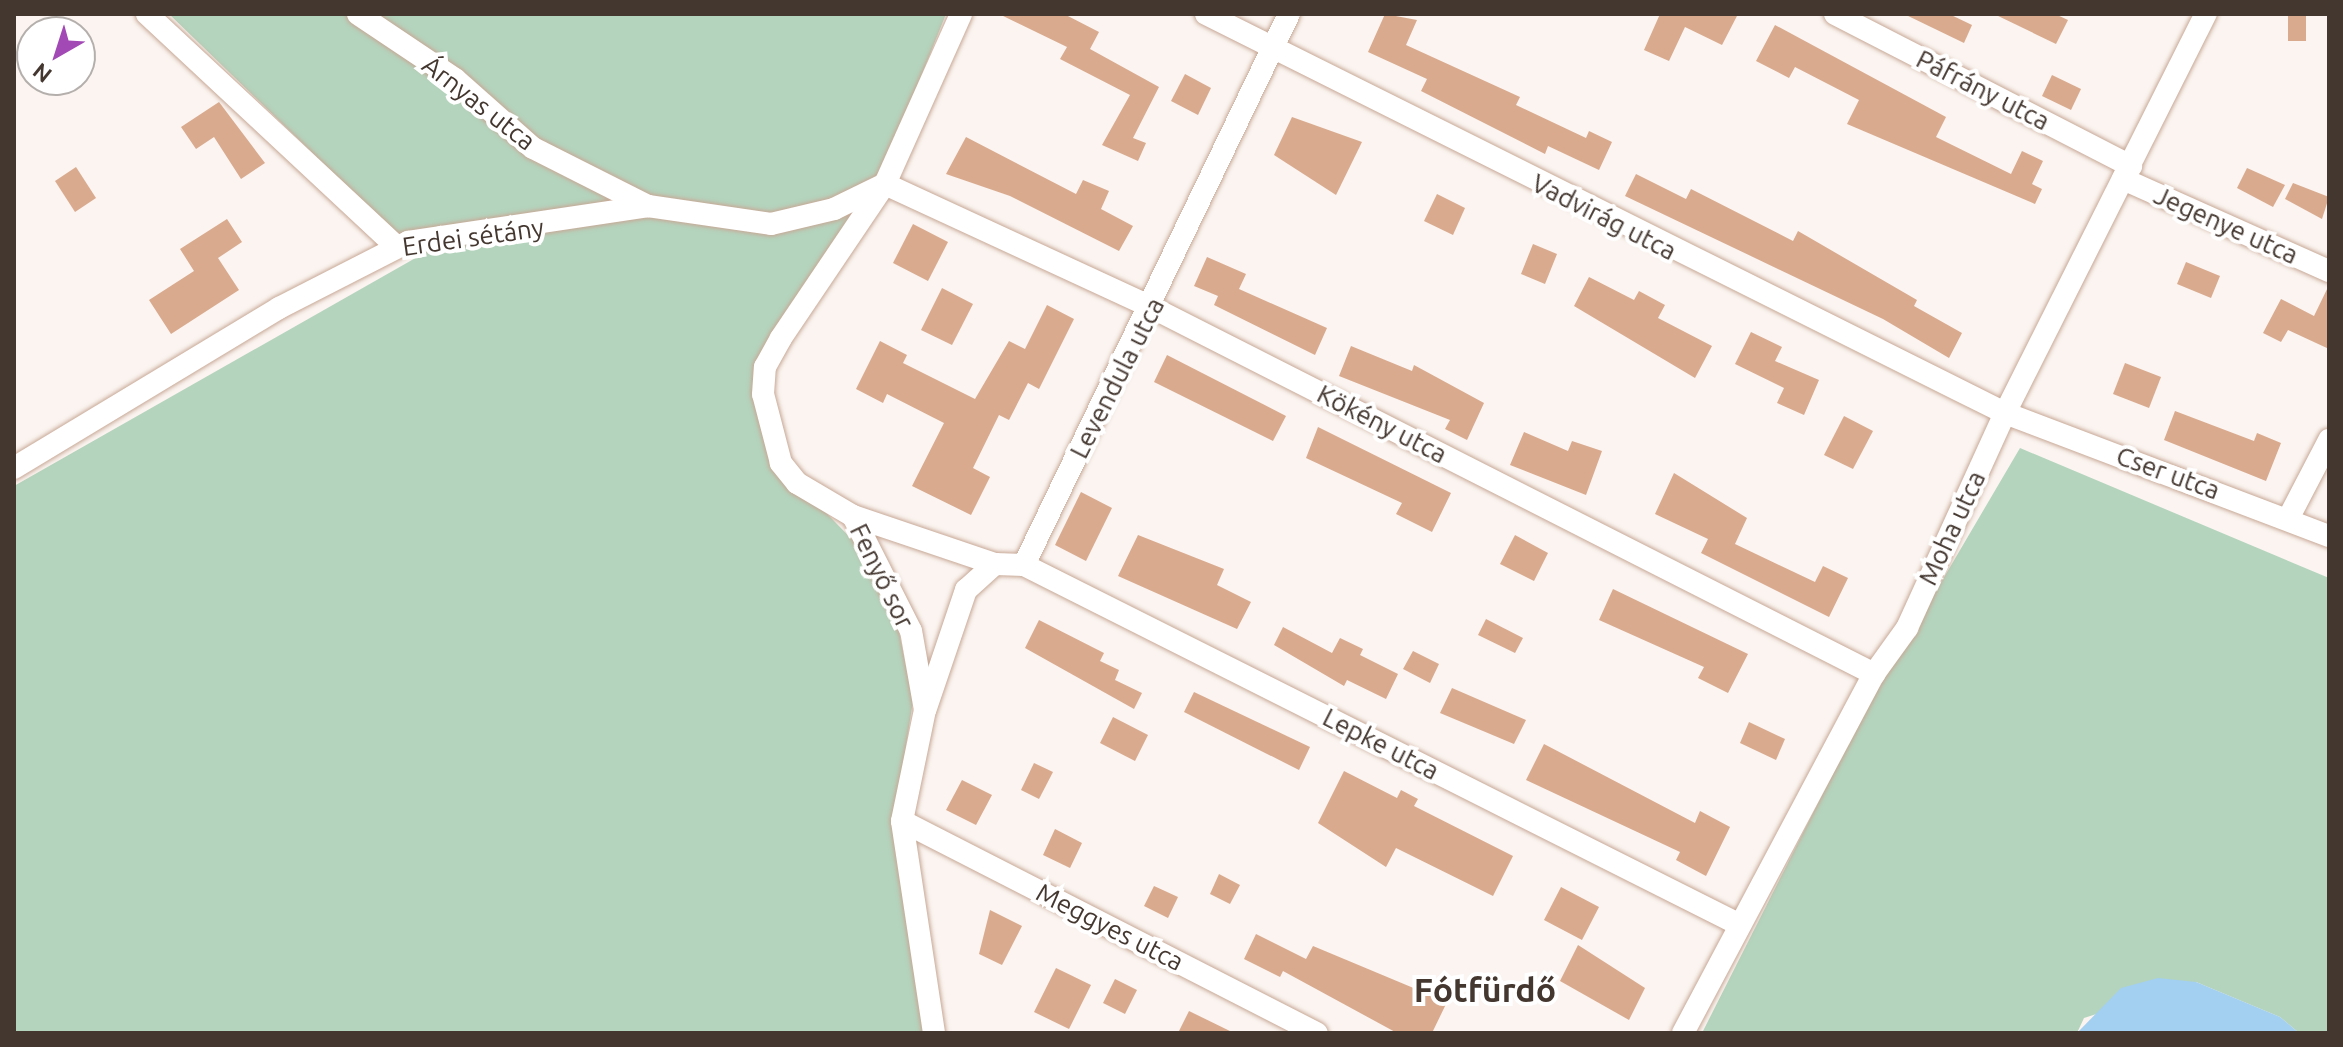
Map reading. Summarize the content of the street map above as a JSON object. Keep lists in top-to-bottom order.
{
  "streets": {
    "street": [
      "Páfrány utca",
      "Árnyas utca",
      "Vadvirág utca",
      "Jegenye utca",
      "Erdei sétány",
      "Levendula utca",
      "Kökény utca",
      "Cser utca",
      "Moha utca",
      "Fenyő sor",
      "Lepke utca",
      "Meggyes utca"
    ]
  },
  "crossings": [
    ["Páfrány utca", "Jegenye utca"],
    ["Páfrány utca", "Moha utca"],
    ["Árnyas utca", "Erdei sétány"],
    ["Vadvirág utca", "Levendula utca"],
    ["Vadvirág utca", "Cser utca"],
    ["Vadvirág utca", "Moha utca"],
    ["Jegenye utca", "Moha utca"],
    ["Erdei sétány", "Kökény utca"],
    ["Erdei sétány", "Fenyő sor"],
    ["Levendula utca", "Kökény utca"],
    ["Levendula utca", "Lepke utca"],
    ["Kökény utca", "Moha utca"],
    ["Kökény utca", "Fenyő sor"],
    ["Cser utca", "Moha utca"],
    ["Moha utca", "Lepke utca"],
    ["Fenyő sor", "Meggyes utca"]
  ],
  "districts": ["Fótfürdő"],
  "north": "bottom left"
}
